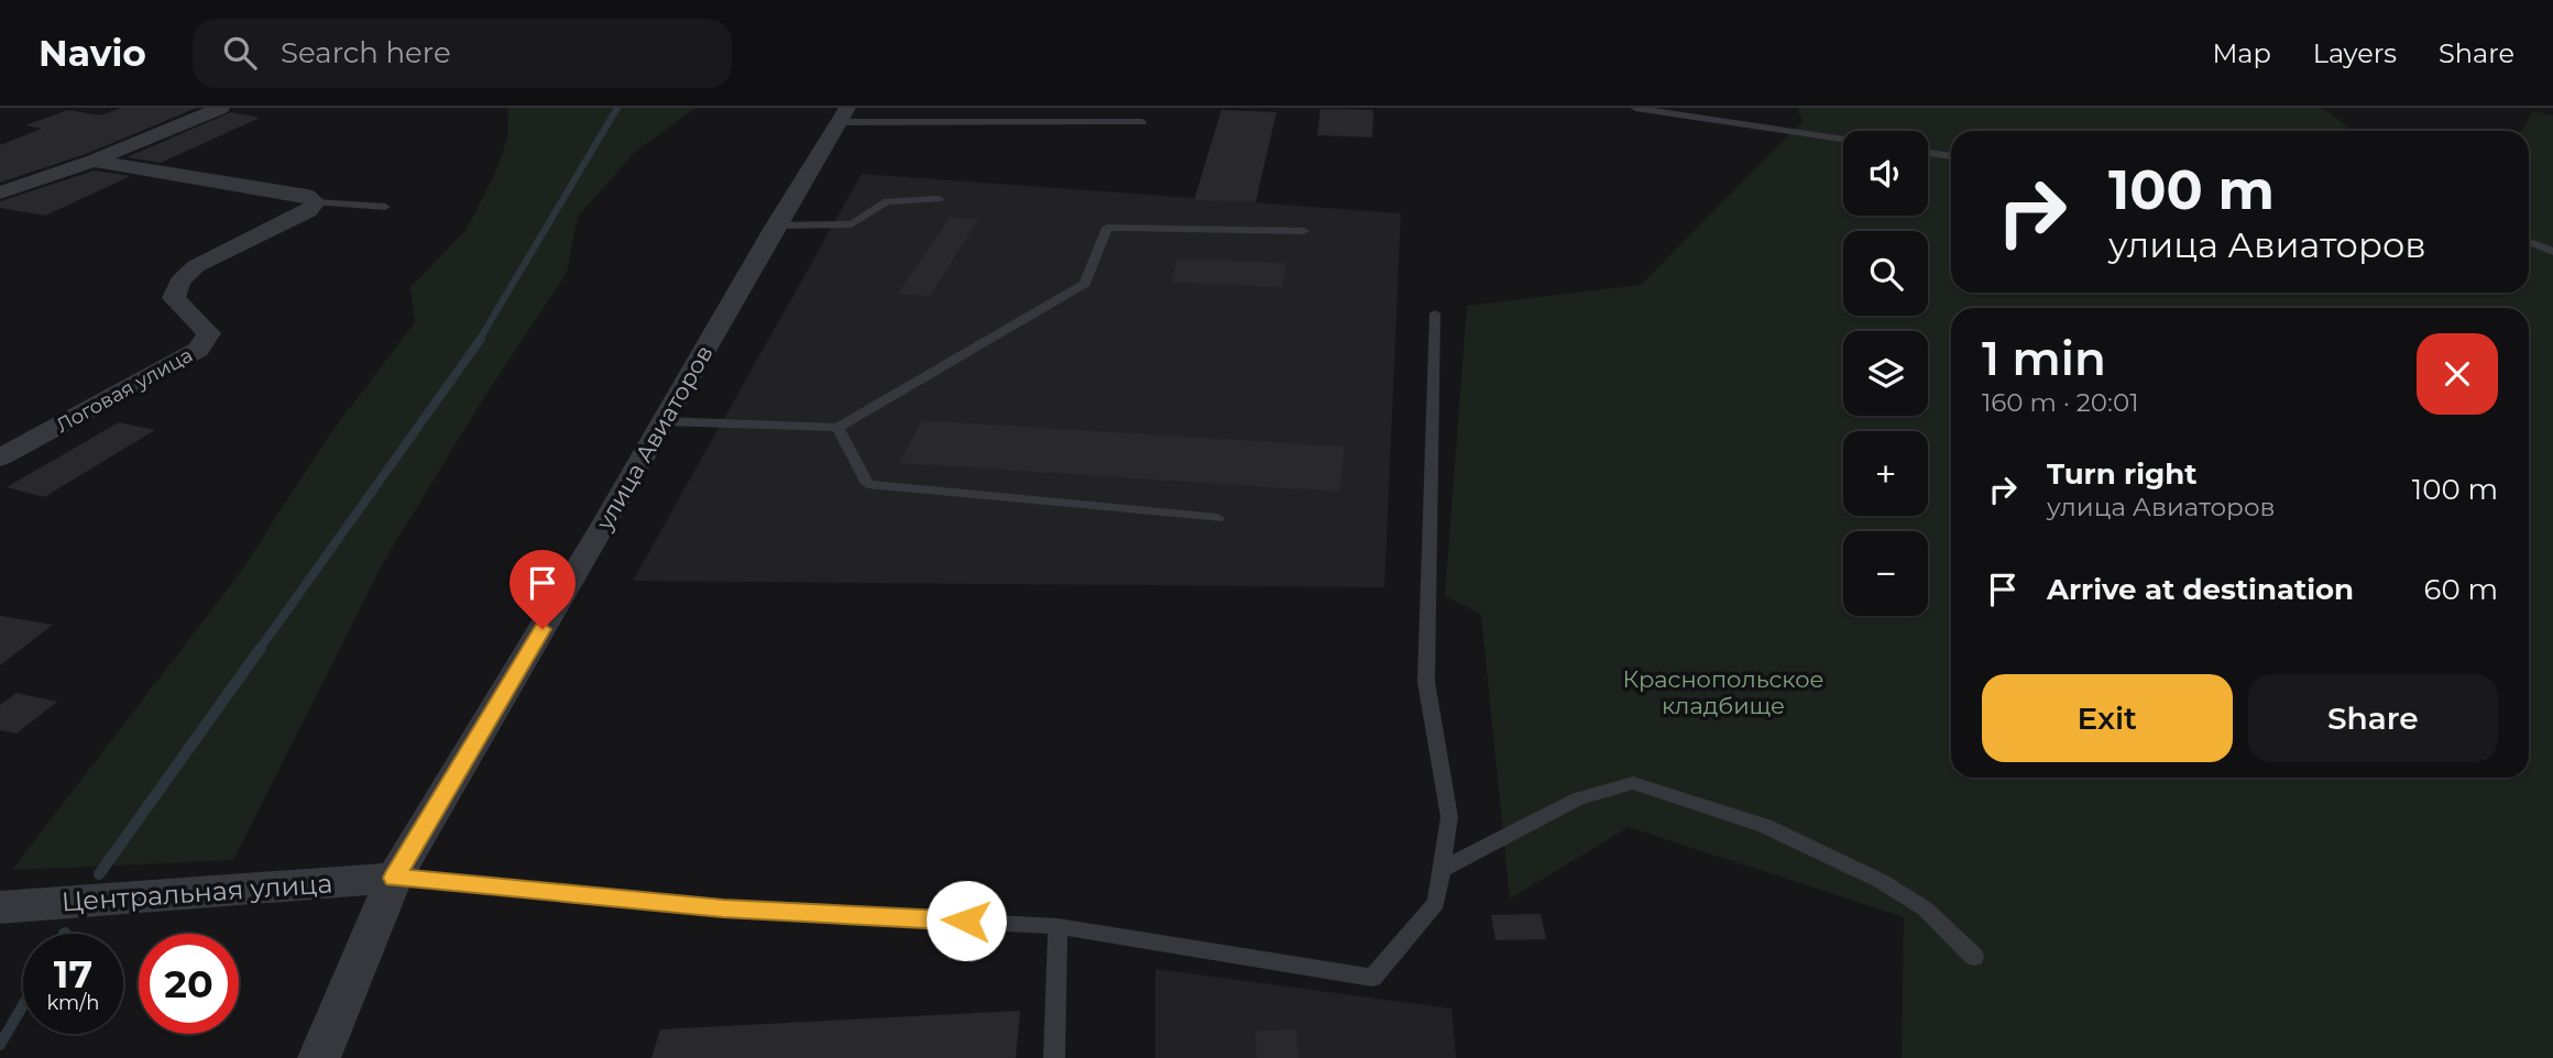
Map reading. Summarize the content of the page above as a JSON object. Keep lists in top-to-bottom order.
{
  "streets": {
    "street": ["Логовая улица", "улица Авиаторов", "Центральная улица"]
  },
  "crossings": [
    ["улица Авиаторов", "Центральная улица"]
  ],
  "parks": ["Краснопольское кладбище"],
  "page": {
    "header": "Navio",
    "search": "Search here",
    "nav": ["Map", "Layers", "Share"],
    "map_buttons": ["+", "−"],
    "turn": ["100 m", "улица Авиаторов"],
    "heading": ["1 min", "160 m · 20:01"],
    "list": [
      {
        "name": "Turn right",
        "note": "улица Авиаторов",
        "value": "100 m"
      },
      {
        "name": "Arrive at destination",
        "value": "60 m"
      }
    ],
    "buttons": ["Exit", "Share"],
    "speed": "17 km/h",
    "limit": "20"
  }
}
